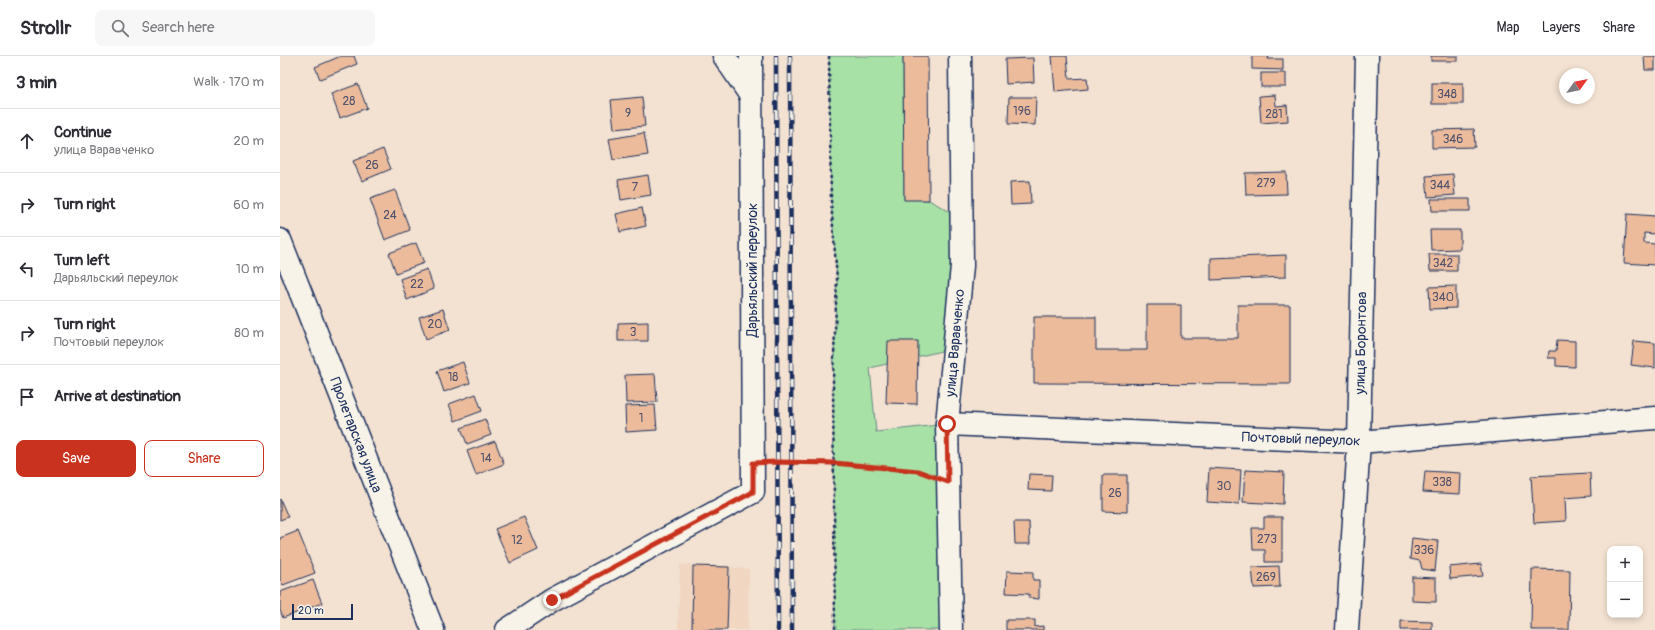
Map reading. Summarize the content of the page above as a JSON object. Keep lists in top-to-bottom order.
{
  "streets": {
    "street": [
      "Дарьяльский переулок",
      "улица Варавченко",
      "улица Боронтова",
      "Пролетарская улица",
      "Почтовый переулок"
    ]
  },
  "crossings": [
    ["улица Варавченко", "Почтовый переулок"],
    ["улица Боронтова", "Почтовый переулок"]
  ],
  "house_numbers": [
    "348",
    "28",
    "196",
    "9",
    "281",
    "346",
    "26",
    "279",
    "344",
    "7",
    "24",
    "342",
    "22",
    "340",
    "20",
    "3",
    "18",
    "1",
    "14",
    "338",
    "30",
    "26",
    "273",
    "12",
    "336",
    "269"
  ],
  "scale_bar": "20 m",
  "north": "top right",
  "page": {
    "header": "Strollr",
    "search": "Search here",
    "nav": ["Map", "Layers", "Share"],
    "heading": ["3 min", "Walk · 170 m"],
    "list": [
      ["Continue", "улица Варавченко", "20 m"],
      ["Turn right", "60 m"],
      ["Turn left", "Дарьяльский переулок", "10 m"],
      ["Turn right", "Почтовый переулок", "80 m"],
      "Arrive at destination"
    ],
    "buttons": ["Save", "Share"],
    "map_buttons": ["+", "−"],
    "scale": "20 m"
  }
}
